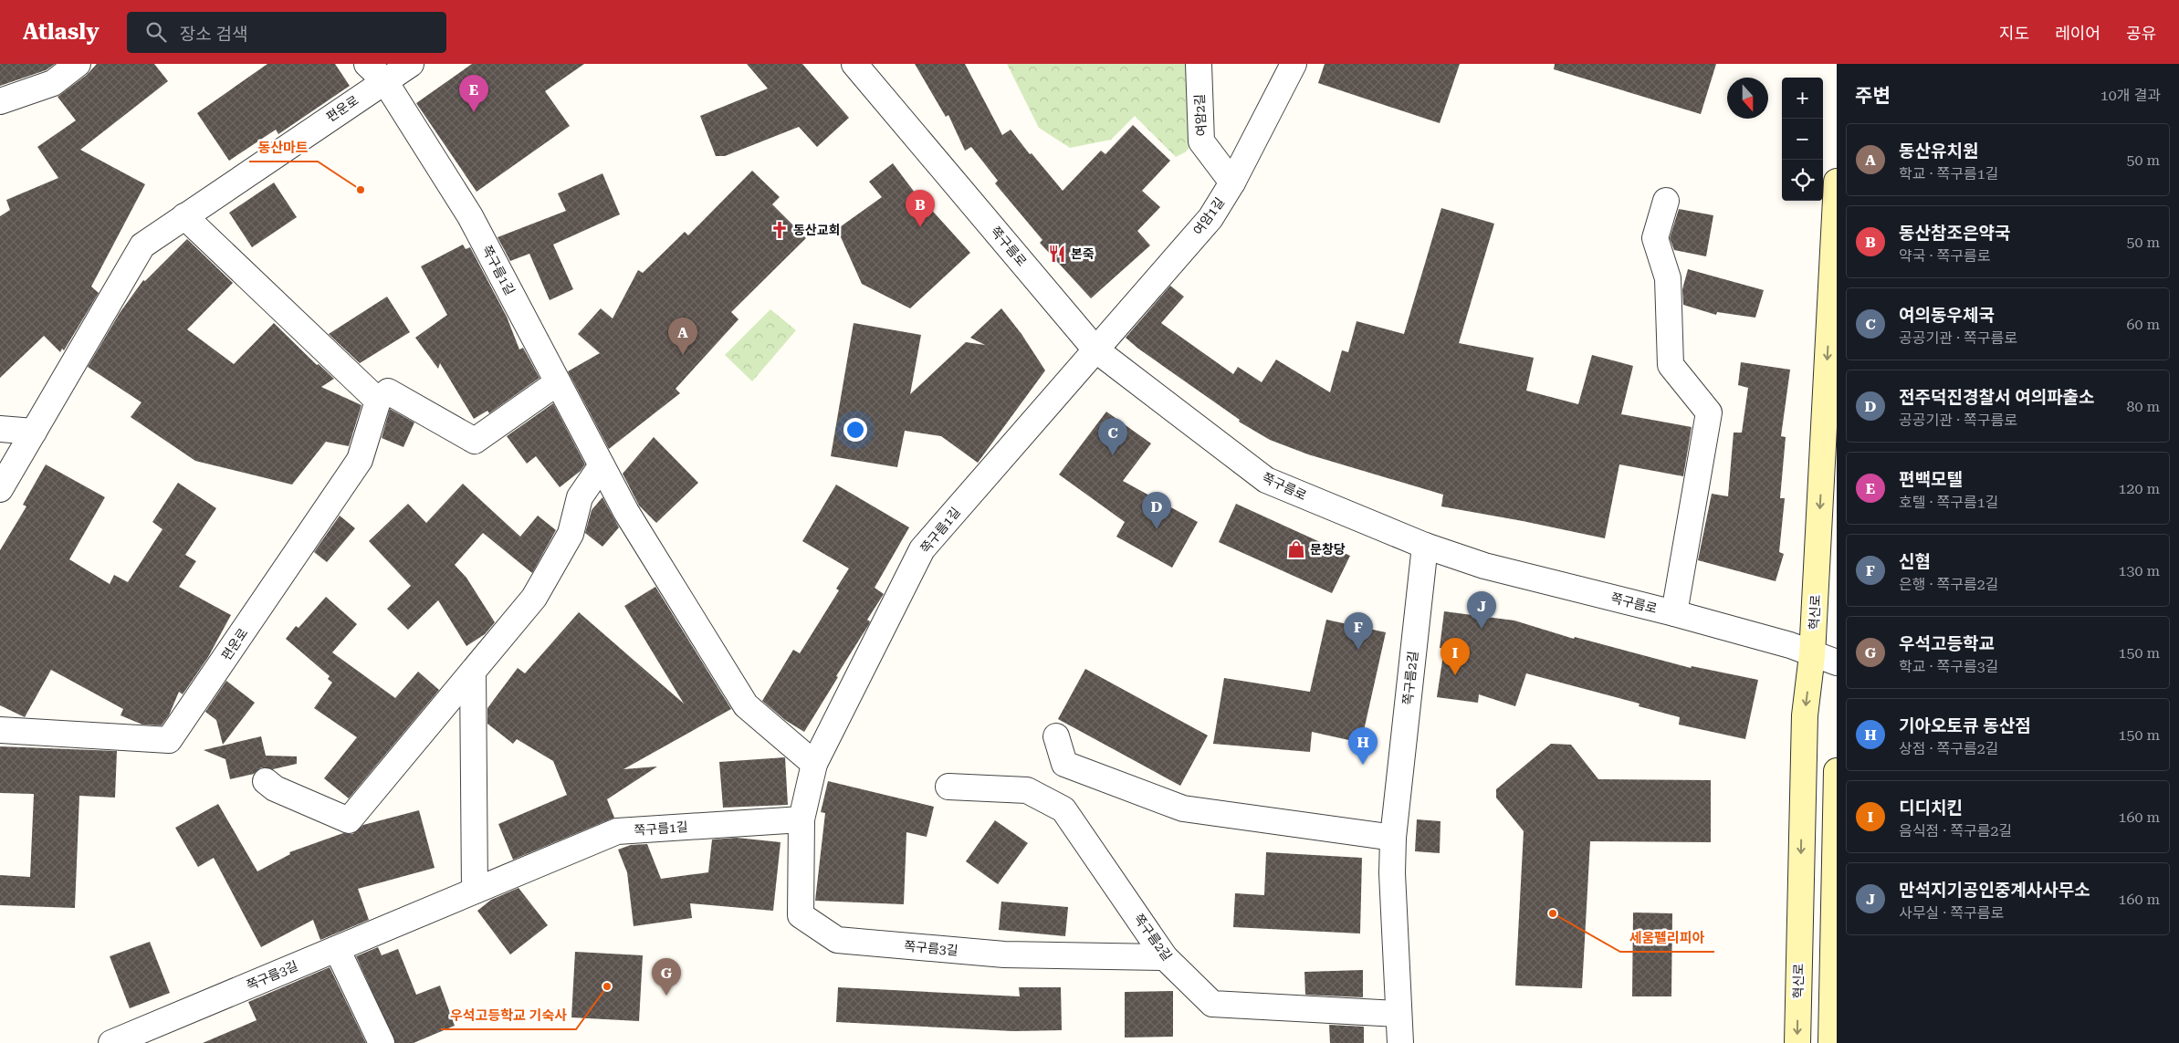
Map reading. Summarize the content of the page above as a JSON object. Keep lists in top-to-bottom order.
{
  "streets": {
    "street": [
      "편운로",
      "여암2길",
      "여암1길",
      "쪽구름로",
      "쪽구름1길",
      "혁신로",
      "쪽구름2길",
      "쪽구름3길"
    ]
  },
  "crossings": [
    ["편운로", "쪽구름1길"],
    ["여암2길", "여암1길"],
    ["여암1길", "쪽구름로"],
    ["여암1길", "쪽구름1길"],
    ["쪽구름로", "쪽구름1길"],
    ["쪽구름로", "혁신로"],
    ["쪽구름로", "쪽구름2길"],
    ["쪽구름1길", "쪽구름3길"],
    ["쪽구름2길", "쪽구름3길"]
  ],
  "places": {
    "other": ["동산마트", "세움펠리피아", "우석고등학교 기숙사"],
    "church": ["동산교회"],
    "restaurant": ["본죽"],
    "shop": ["문창당"]
  },
  "north": "bottom",
  "page": {
    "header": "Atlasly",
    "search": "장소 검색",
    "nav": ["지도", "레이어", "공유"],
    "heading": ["주변", "10개 결과"],
    "pins": [
      "E",
      "B",
      "A",
      "C",
      "D",
      "J",
      "F",
      "I",
      "H",
      "G"
    ],
    "map_buttons": ["+", "−"],
    "list": [
      {
        "mark": "A",
        "name": "동산유치원",
        "note": "학교 · 쪽구름1길",
        "value": "50 m"
      },
      {
        "mark": "B",
        "name": "동산참조은약국",
        "note": "약국 · 쪽구름로",
        "value": "50 m"
      },
      {
        "mark": "C",
        "name": "여의동우체국",
        "note": "공공기관 · 쪽구름로",
        "value": "60 m"
      },
      {
        "mark": "D",
        "name": "전주덕진경찰서 여의파출소",
        "note": "공공기관 · 쪽구름로",
        "value": "80 m"
      },
      {
        "mark": "E",
        "name": "편백모텔",
        "note": "호텔 · 쪽구름1길",
        "value": "120 m"
      },
      {
        "mark": "F",
        "name": "신협",
        "note": "은행 · 쪽구름2길",
        "value": "130 m"
      },
      {
        "mark": "G",
        "name": "우석고등학교",
        "note": "학교 · 쪽구름3길",
        "value": "150 m"
      },
      {
        "mark": "H",
        "name": "기아오토큐 동산점",
        "note": "상점 · 쪽구름2길",
        "value": "150 m"
      },
      {
        "mark": "I",
        "name": "디디치킨",
        "note": "음식점 · 쪽구름2길",
        "value": "160 m"
      },
      {
        "mark": "J",
        "name": "만석지기공인중계사사무소",
        "note": "사무실 · 쪽구름로",
        "value": "160 m"
      }
    ]
  }
}
